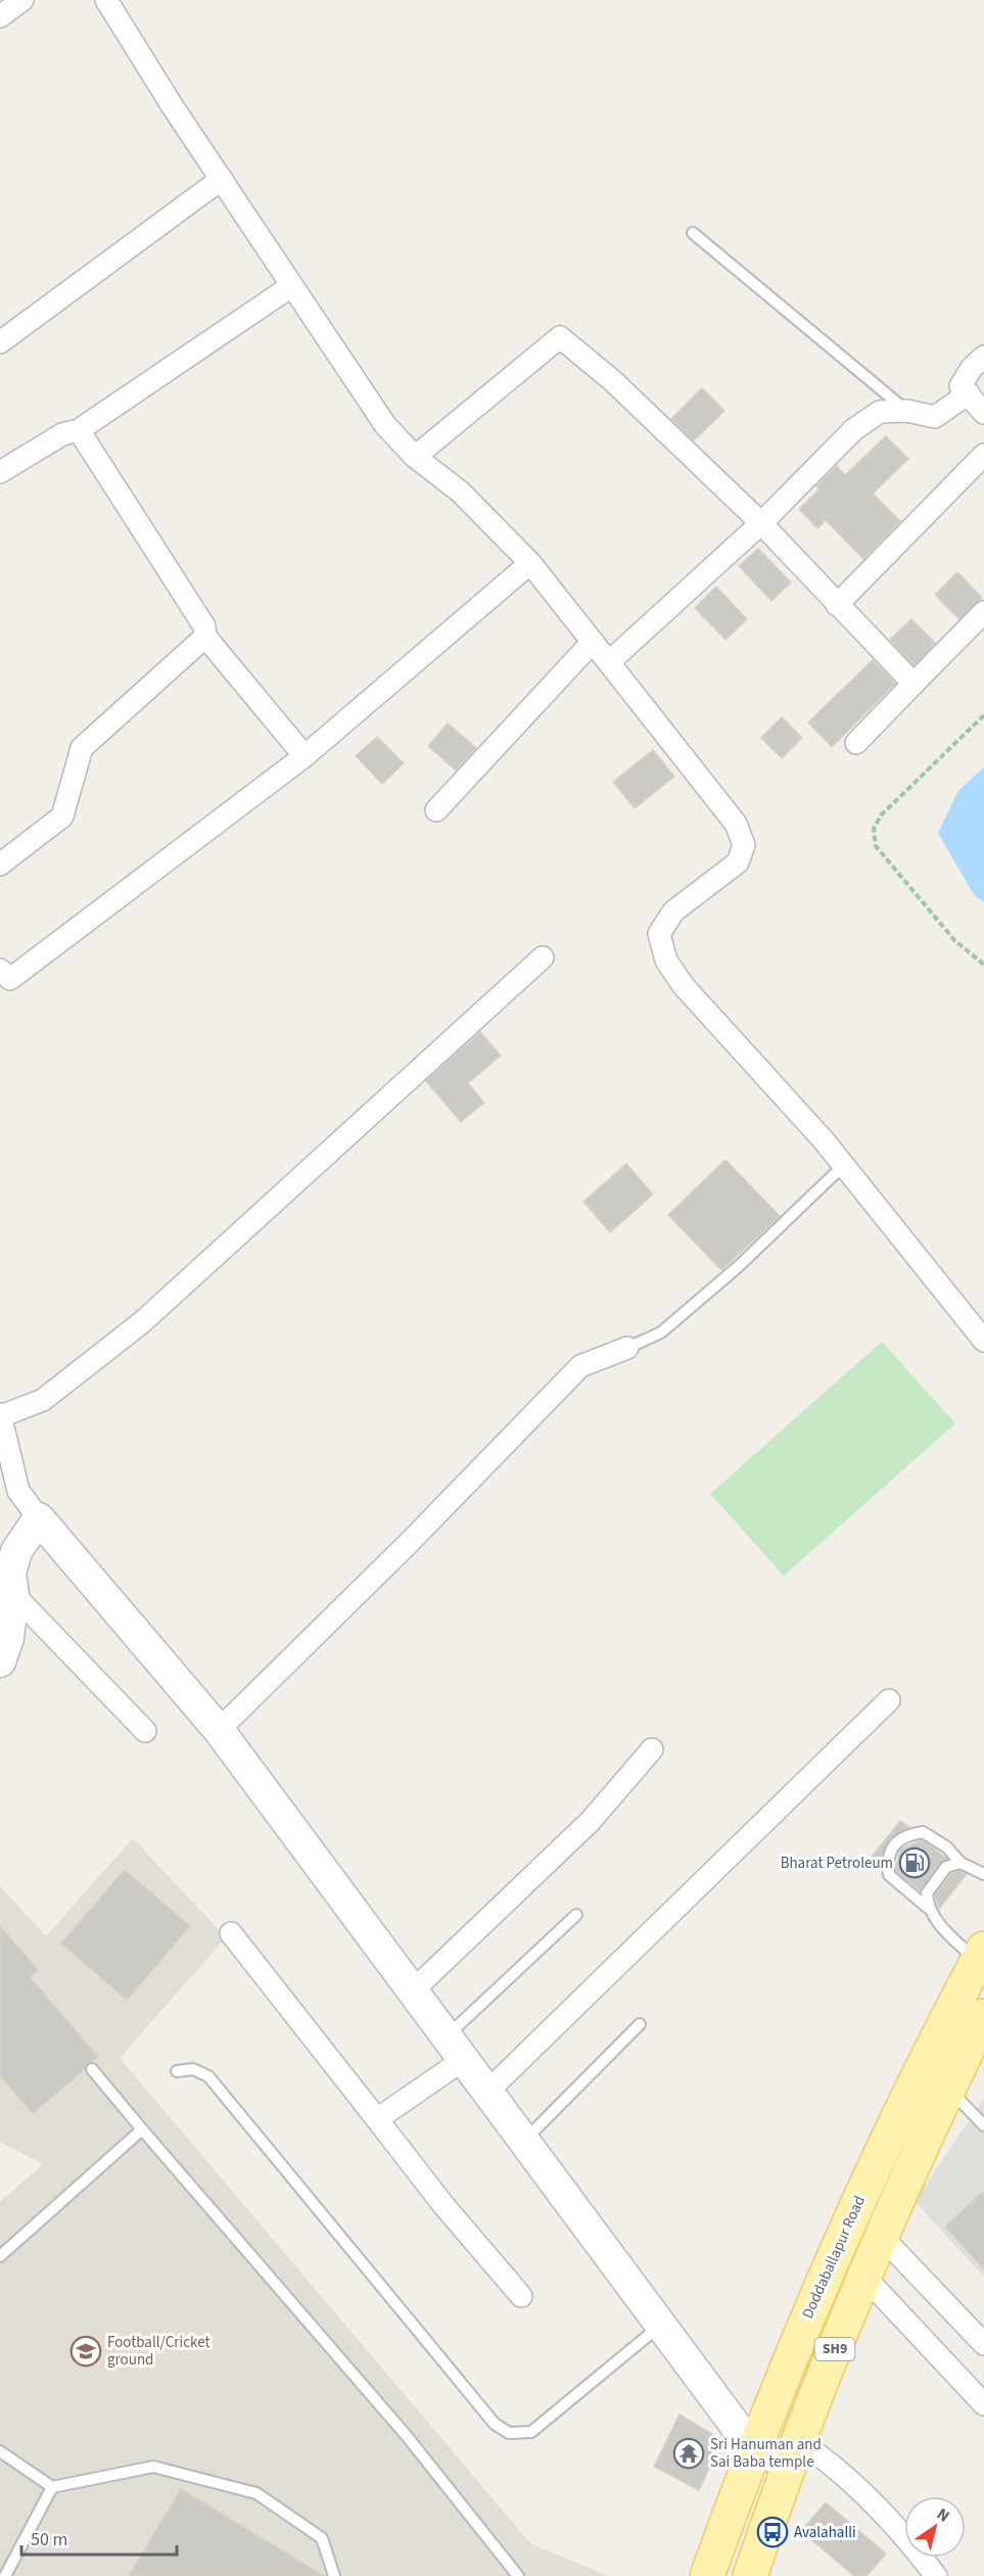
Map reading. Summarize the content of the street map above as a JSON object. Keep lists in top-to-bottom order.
{
  "streets": {
    "main road": ["Doddaballapur Road", "SH9"]
  },
  "places": {
    "fuel station": ["Bharat Petroleum"],
    "school or university": ["Football/Cricket ground"],
    "temple": ["Sri Hanuman and Sai Baba temple"],
    "bus stop": ["Avalahalli"]
  },
  "scale_bar": "50 m",
  "north": "top right"
}
